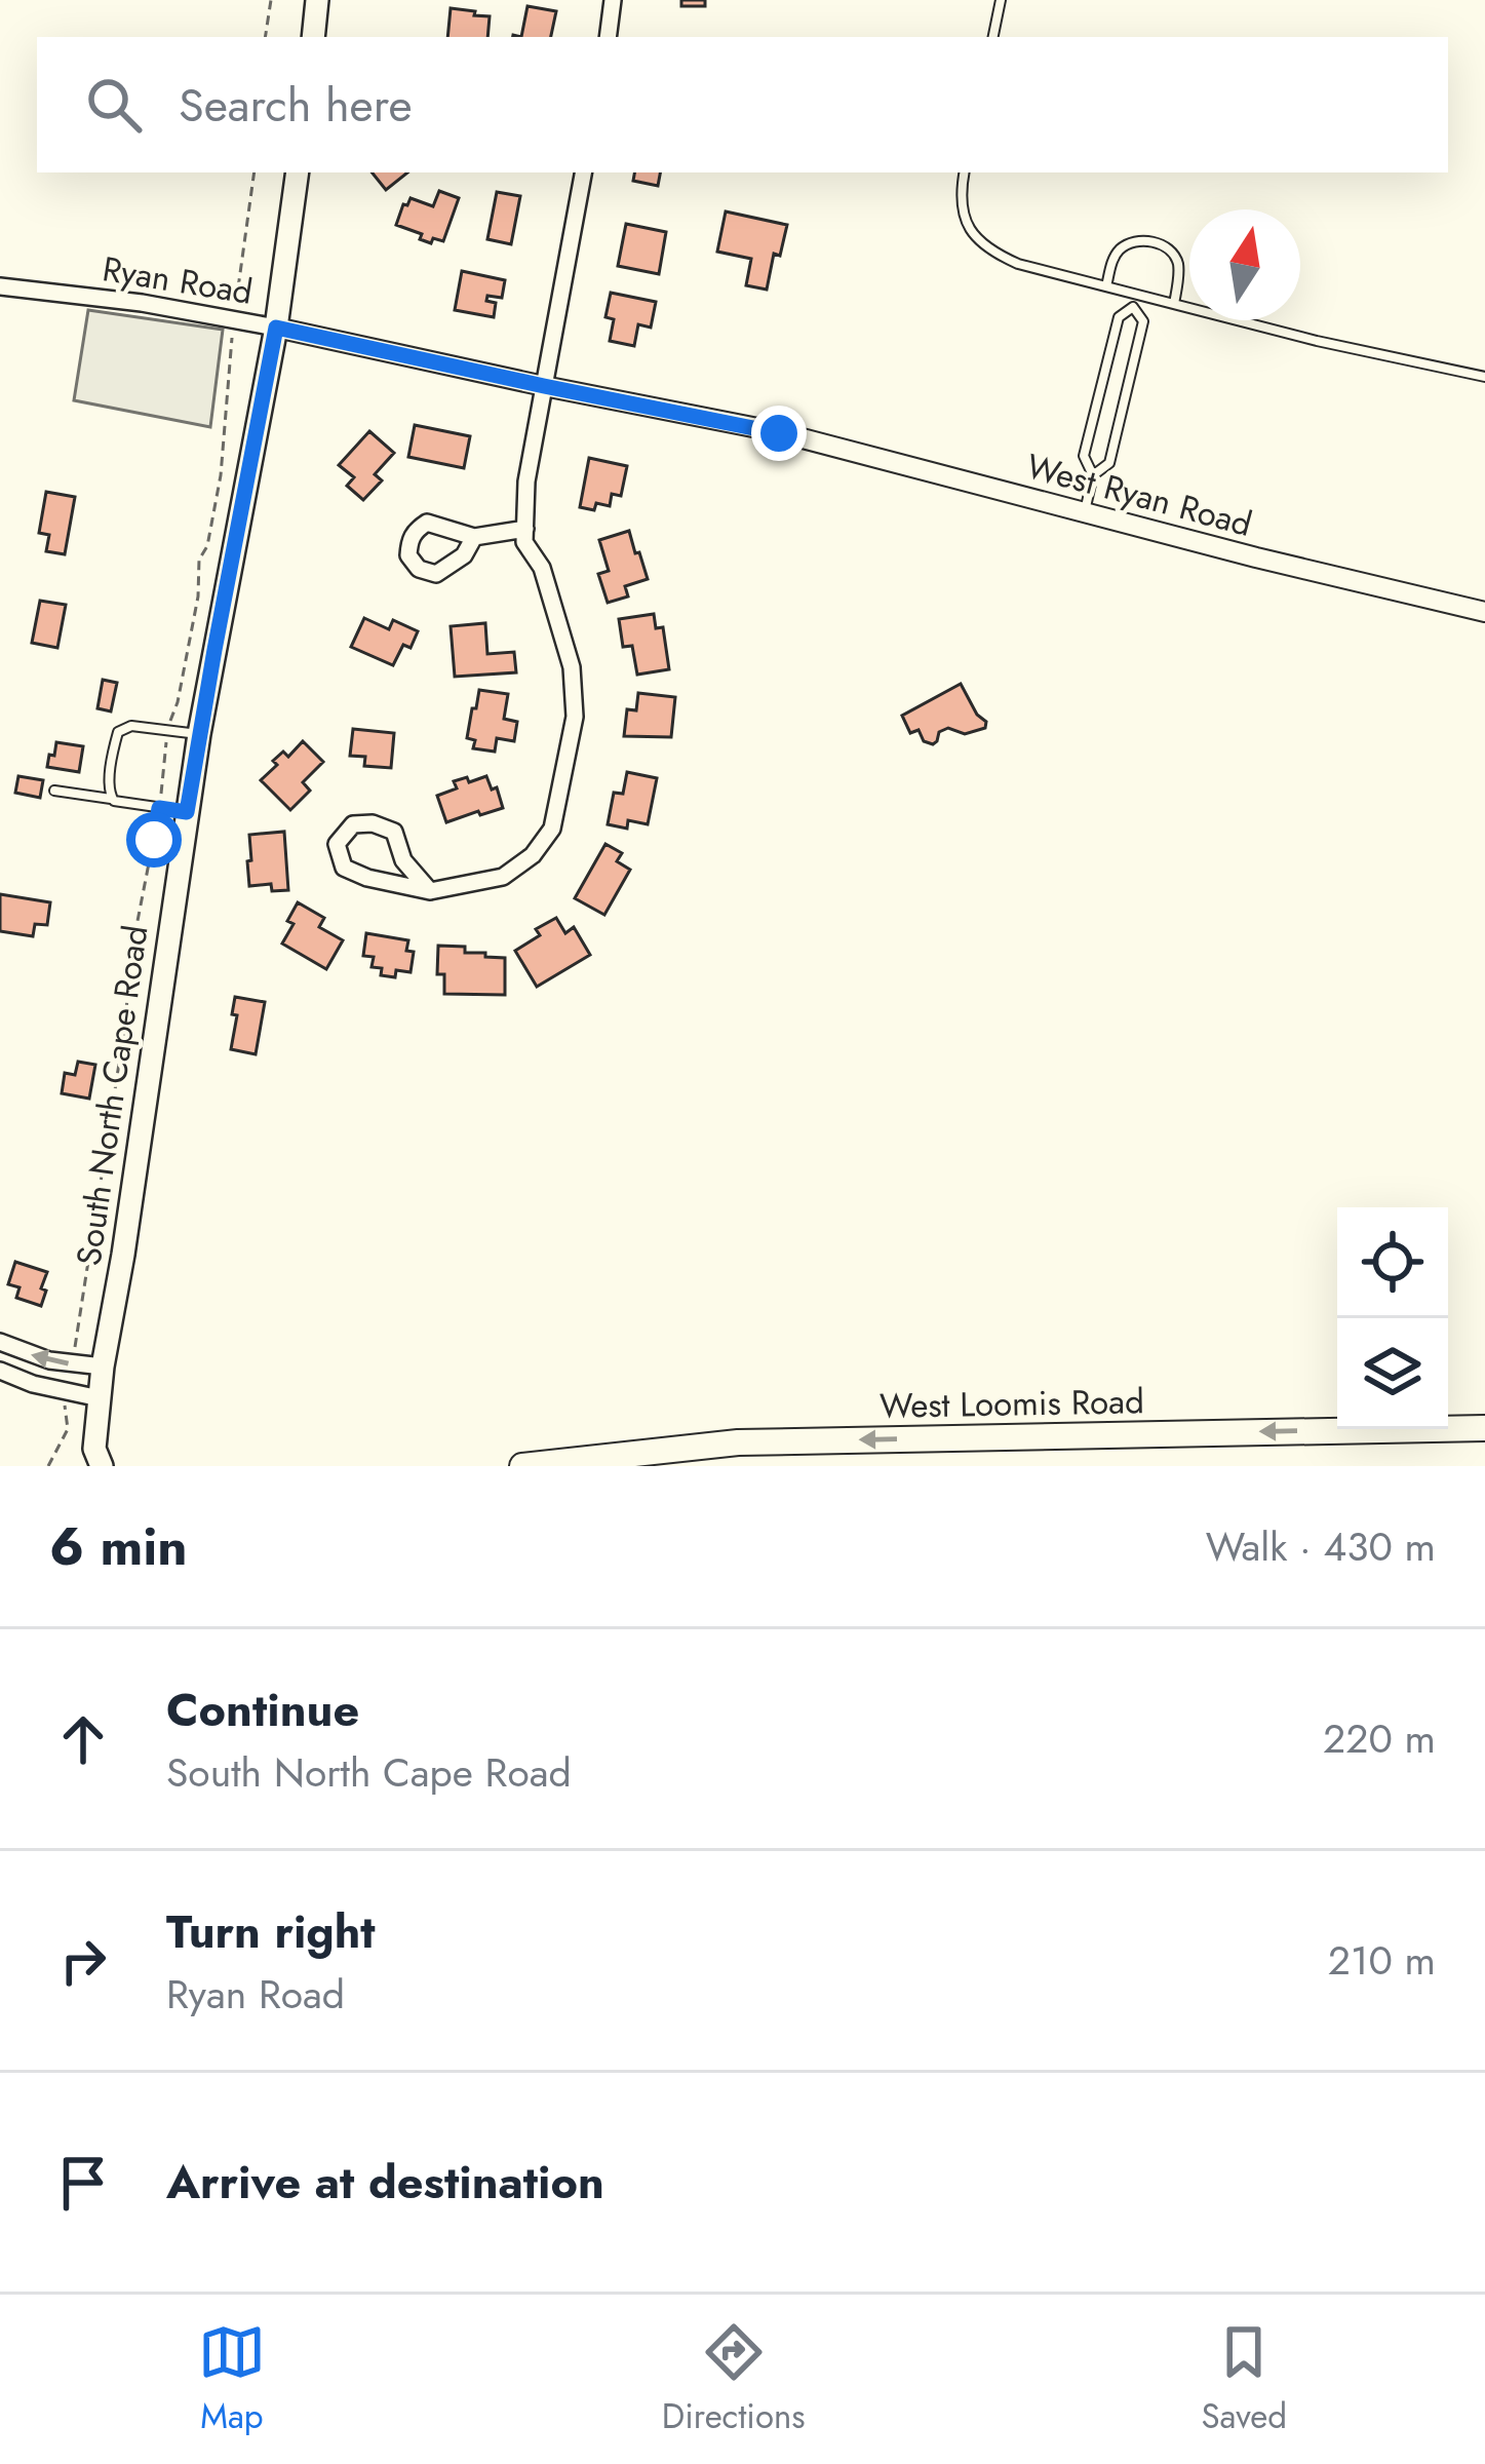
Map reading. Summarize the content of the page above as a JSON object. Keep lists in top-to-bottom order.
{
  "streets": {
    "main road": ["South North Cape Road", "West Loomis Road"],
    "street": ["Ryan Road", "West Ryan Road"]
  },
  "crossings": [
    ["Ryan Road", "West Ryan Road"],
    ["Ryan Road", "South North Cape Road"]
  ],
  "one_way": ["West Loomis Road"],
  "north": "top",
  "page": {
    "search": "Search here",
    "heading": ["6 min", "Walk · 430 m"],
    "list": [
      ["Continue", "South North Cape Road", "220 m"],
      ["Turn right", "Ryan Road", "210 m"],
      "Arrive at destination"
    ],
    "nav": ["Map", "Directions", "Saved"]
  }
}
